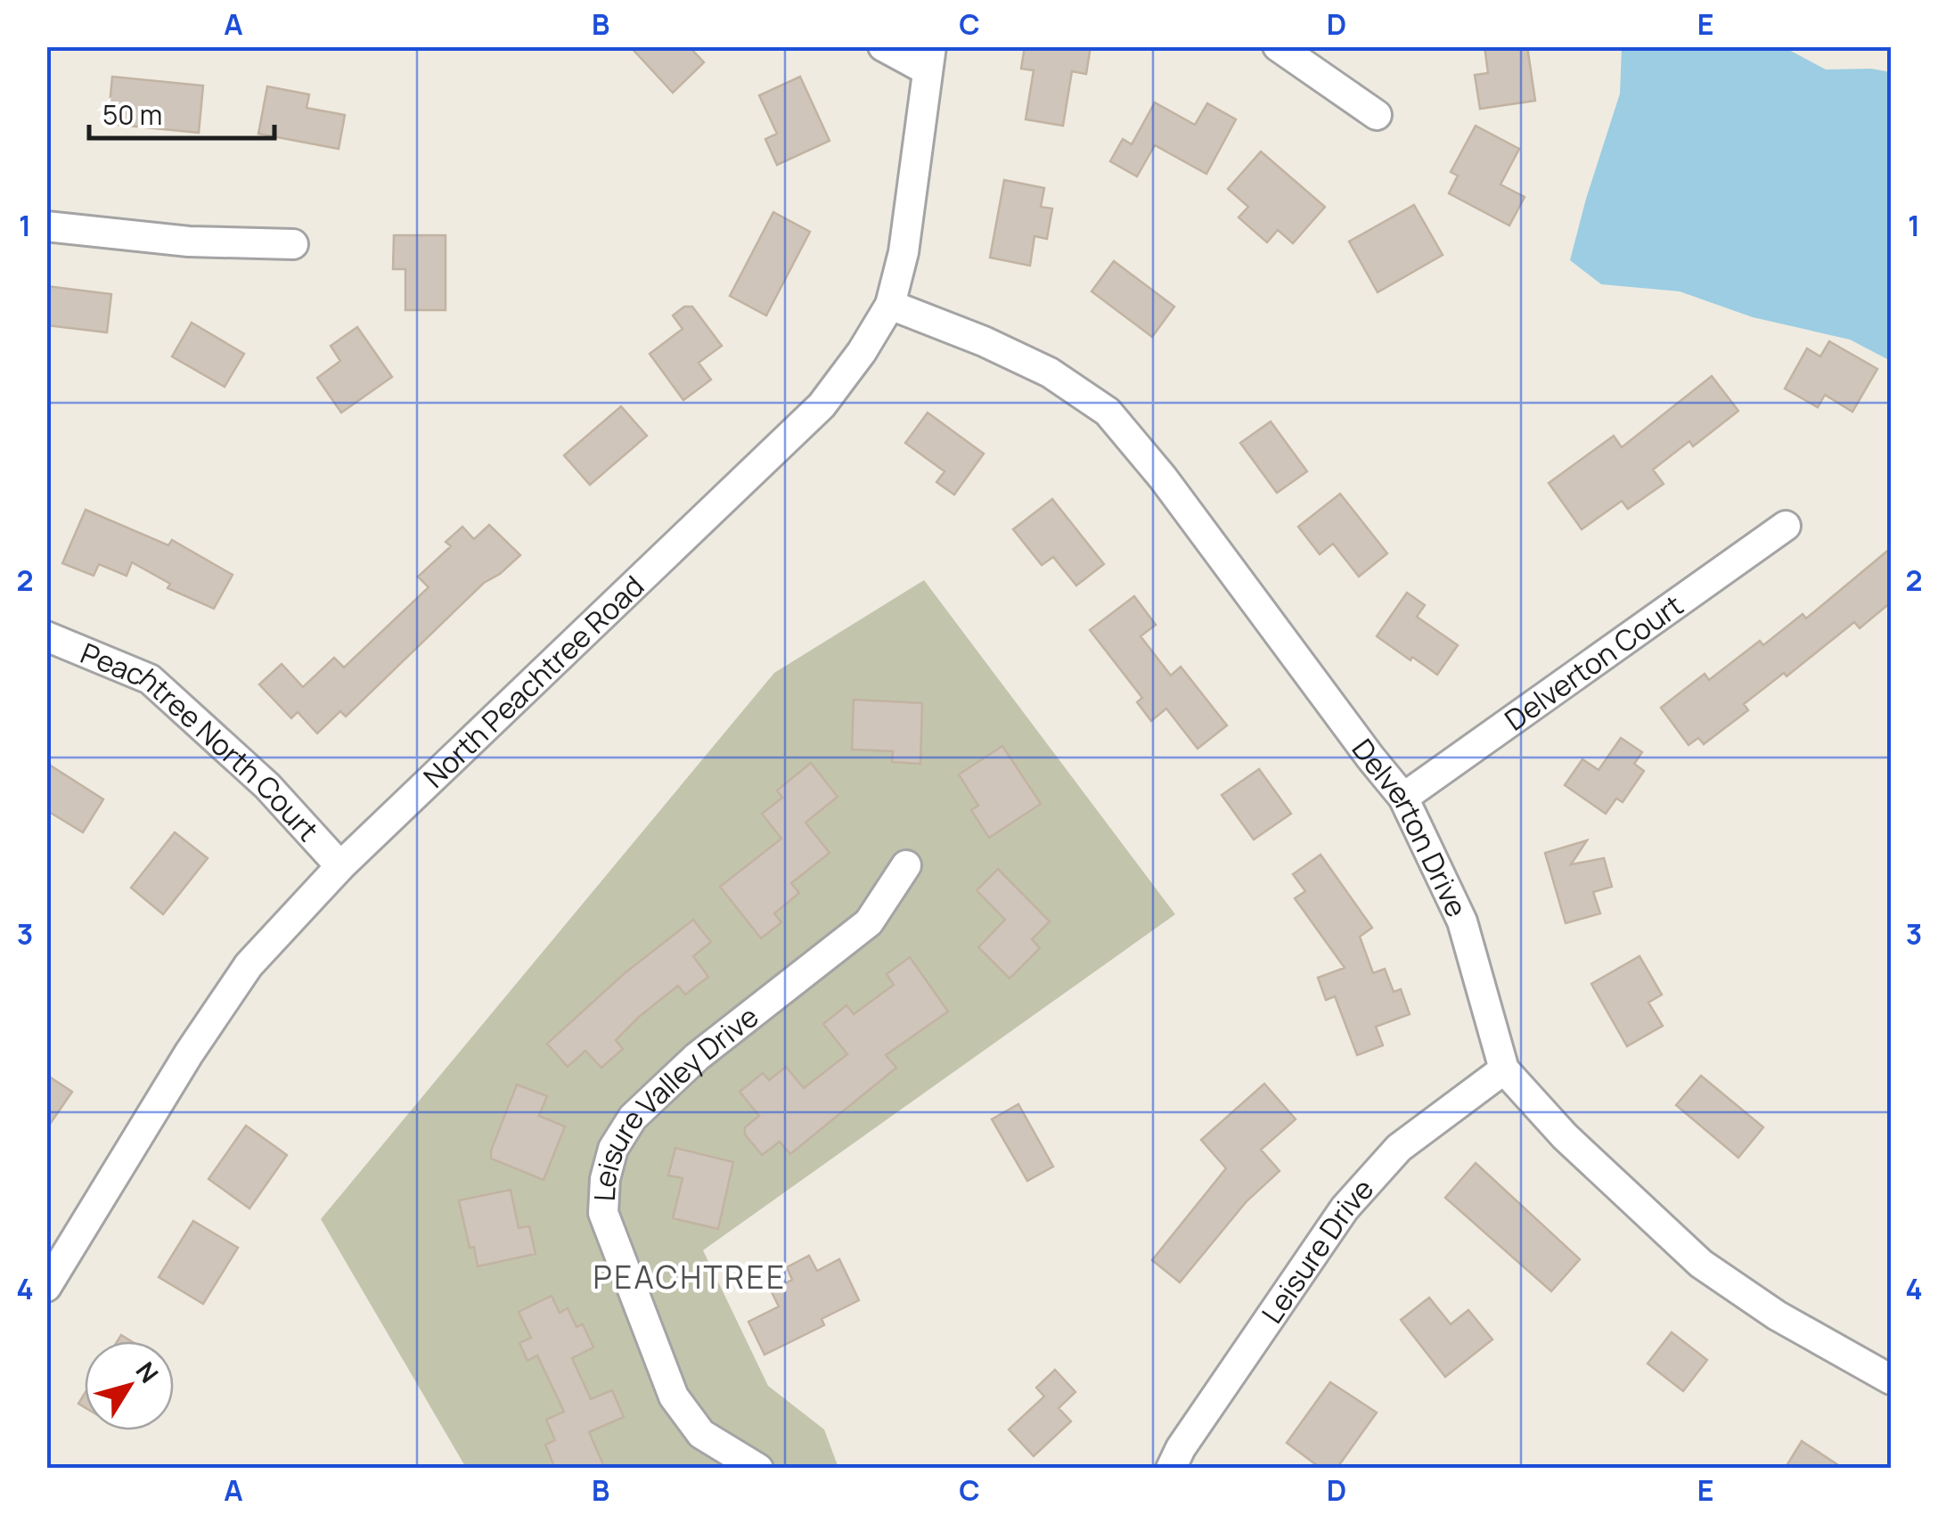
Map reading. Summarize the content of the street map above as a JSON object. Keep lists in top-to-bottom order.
{
  "streets": {
    "street": [
      "Delverton Court",
      "North Peachtree Road",
      "Peachtree North Court",
      "Delverton Drive",
      "Leisure Valley Drive",
      "Leisure Drive"
    ]
  },
  "crossings": [
    ["Delverton Court", "Delverton Drive"],
    ["North Peachtree Road", "Peachtree North Court"],
    ["North Peachtree Road", "Delverton Drive"],
    ["Delverton Drive", "Leisure Drive"]
  ],
  "districts": ["PEACHTREE"],
  "scale_bar": "50 m",
  "north": "top right",
  "grid": {
    "columns": [
      "A",
      "B",
      "C",
      "D",
      "E"
    ],
    "rows": [
      "1",
      "2",
      "3",
      "4"
    ]
  }
}
